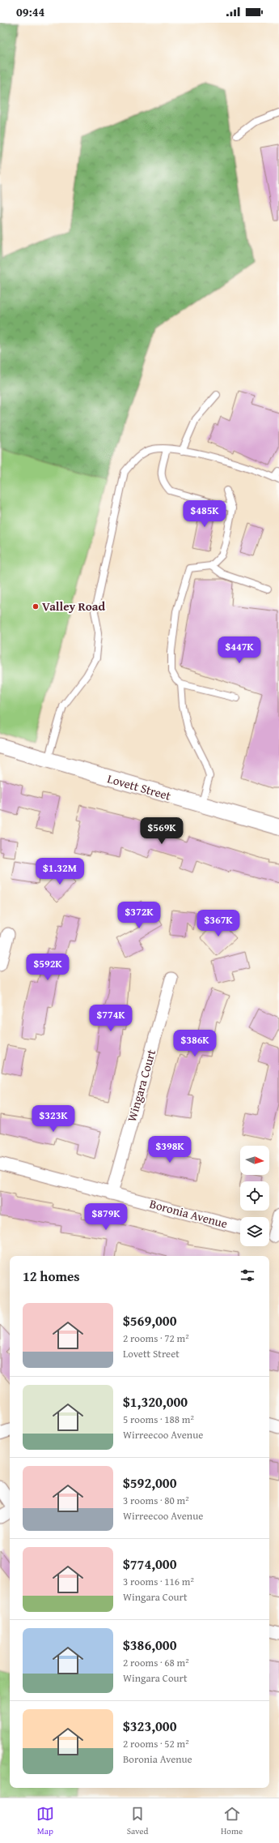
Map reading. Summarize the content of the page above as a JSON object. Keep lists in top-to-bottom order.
{
  "streets": {
    "street": ["Lovett Street", "Wingara Court", "Boronia Avenue"]
  },
  "crossings": [
    ["Wingara Court", "Boronia Avenue"]
  ],
  "places": ["Valley Road"],
  "north": "right",
  "page": {
    "status": "09:44",
    "price": [
      "$485K",
      "$447K",
      "$569K",
      "$1.32M",
      "$372K",
      "$367K",
      "$592K",
      "$774K",
      "$386K",
      "$323K",
      "$398K",
      "$879K"
    ],
    "heading": "12 homes",
    "list": [
      {
        "name": "$569,000",
        "note": "2 rooms · 72 m² · Lovett Street"
      },
      {
        "name": "$1,320,000",
        "note": "5 rooms · 188 m² · Wirreecoo Avenue"
      },
      {
        "name": "$592,000",
        "note": "3 rooms · 80 m² · Wirreecoo Avenue"
      },
      {
        "name": "$774,000",
        "note": "3 rooms · 116 m² · Wingara Court"
      },
      {
        "name": "$386,000",
        "note": "2 rooms · 68 m² · Wingara Court"
      },
      {
        "name": "$323,000",
        "note": "2 rooms · 52 m² · Boronia Avenue"
      }
    ],
    "tabs": ["Map", "Saved", "Home"]
  }
}
